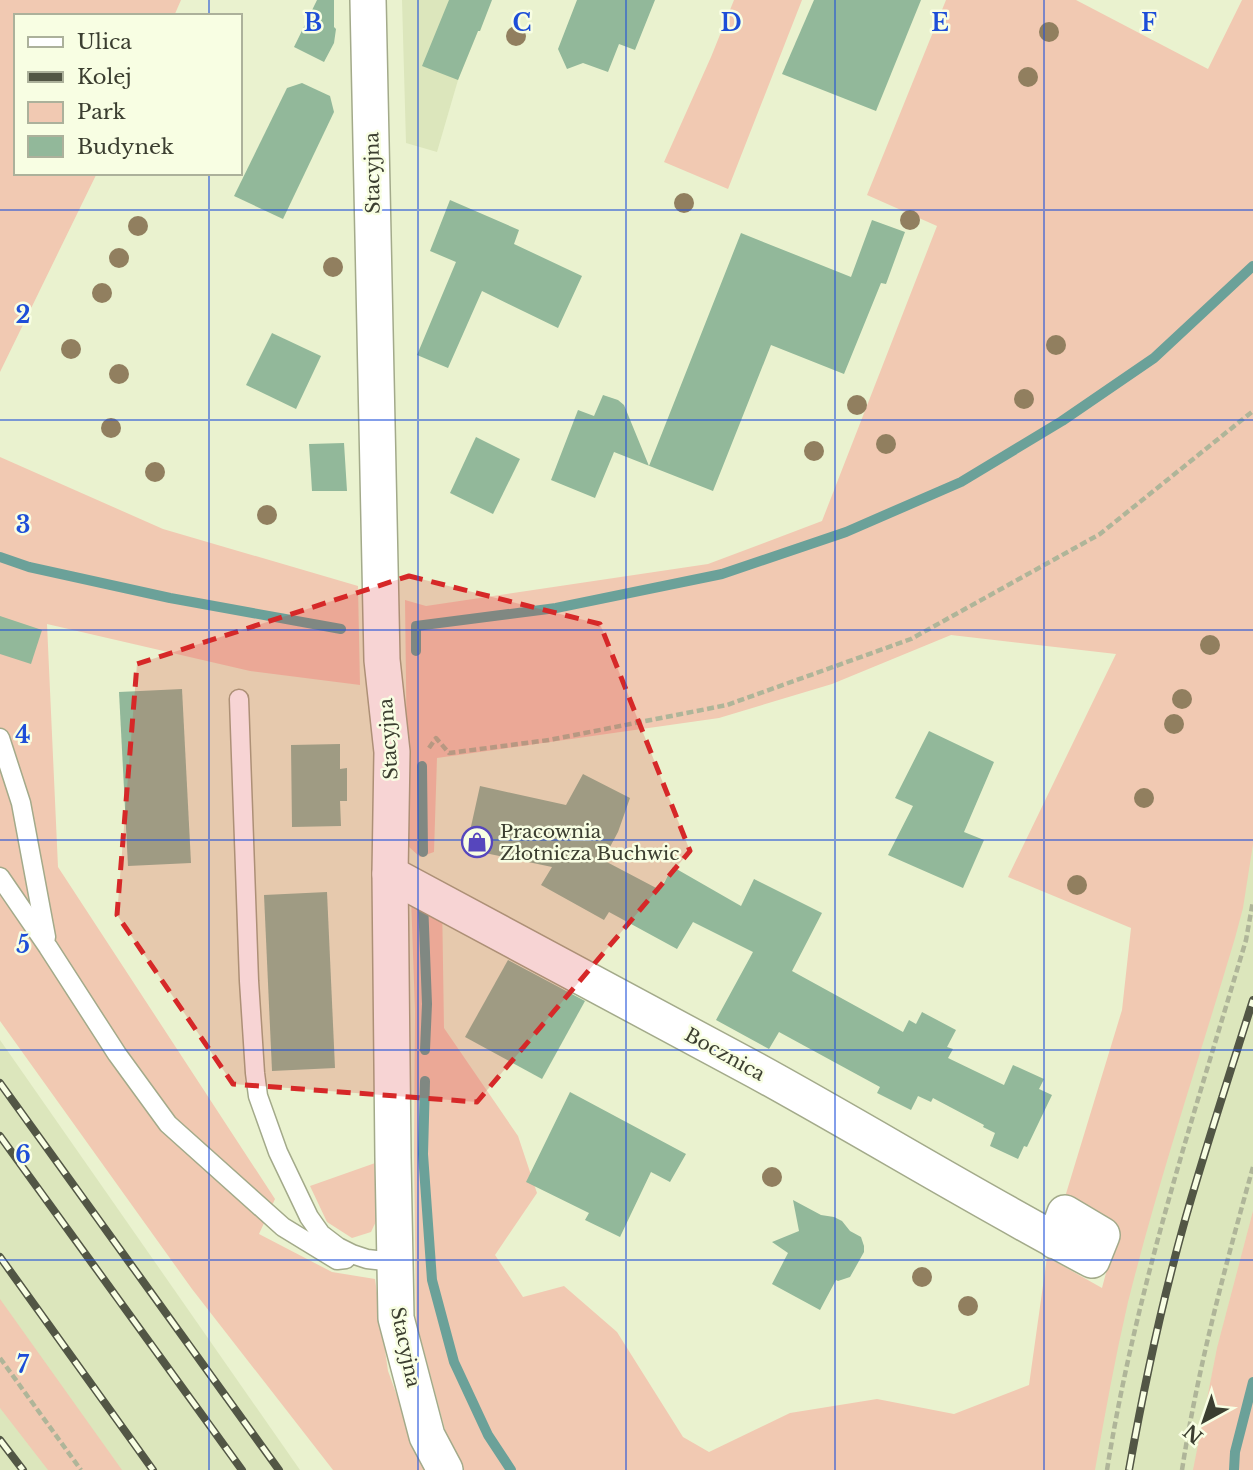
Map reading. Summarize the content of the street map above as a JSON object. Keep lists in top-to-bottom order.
{
  "streets": {
    "street": ["Stacyjna", "Bocznica"]
  },
  "crossings": [
    ["Stacyjna", "Bocznica"]
  ],
  "places": {
    "shop": ["Pracownia Złotnicza Buchwic"]
  },
  "legend": [
    "Ulica",
    "Kolej",
    "Park",
    "Budynek"
  ],
  "north": "bottom left",
  "grid": {
    "columns": [
      "B",
      "C",
      "D",
      "E",
      "F"
    ],
    "rows": [
      "2",
      "3",
      "4",
      "5",
      "6",
      "7"
    ]
  }
}
